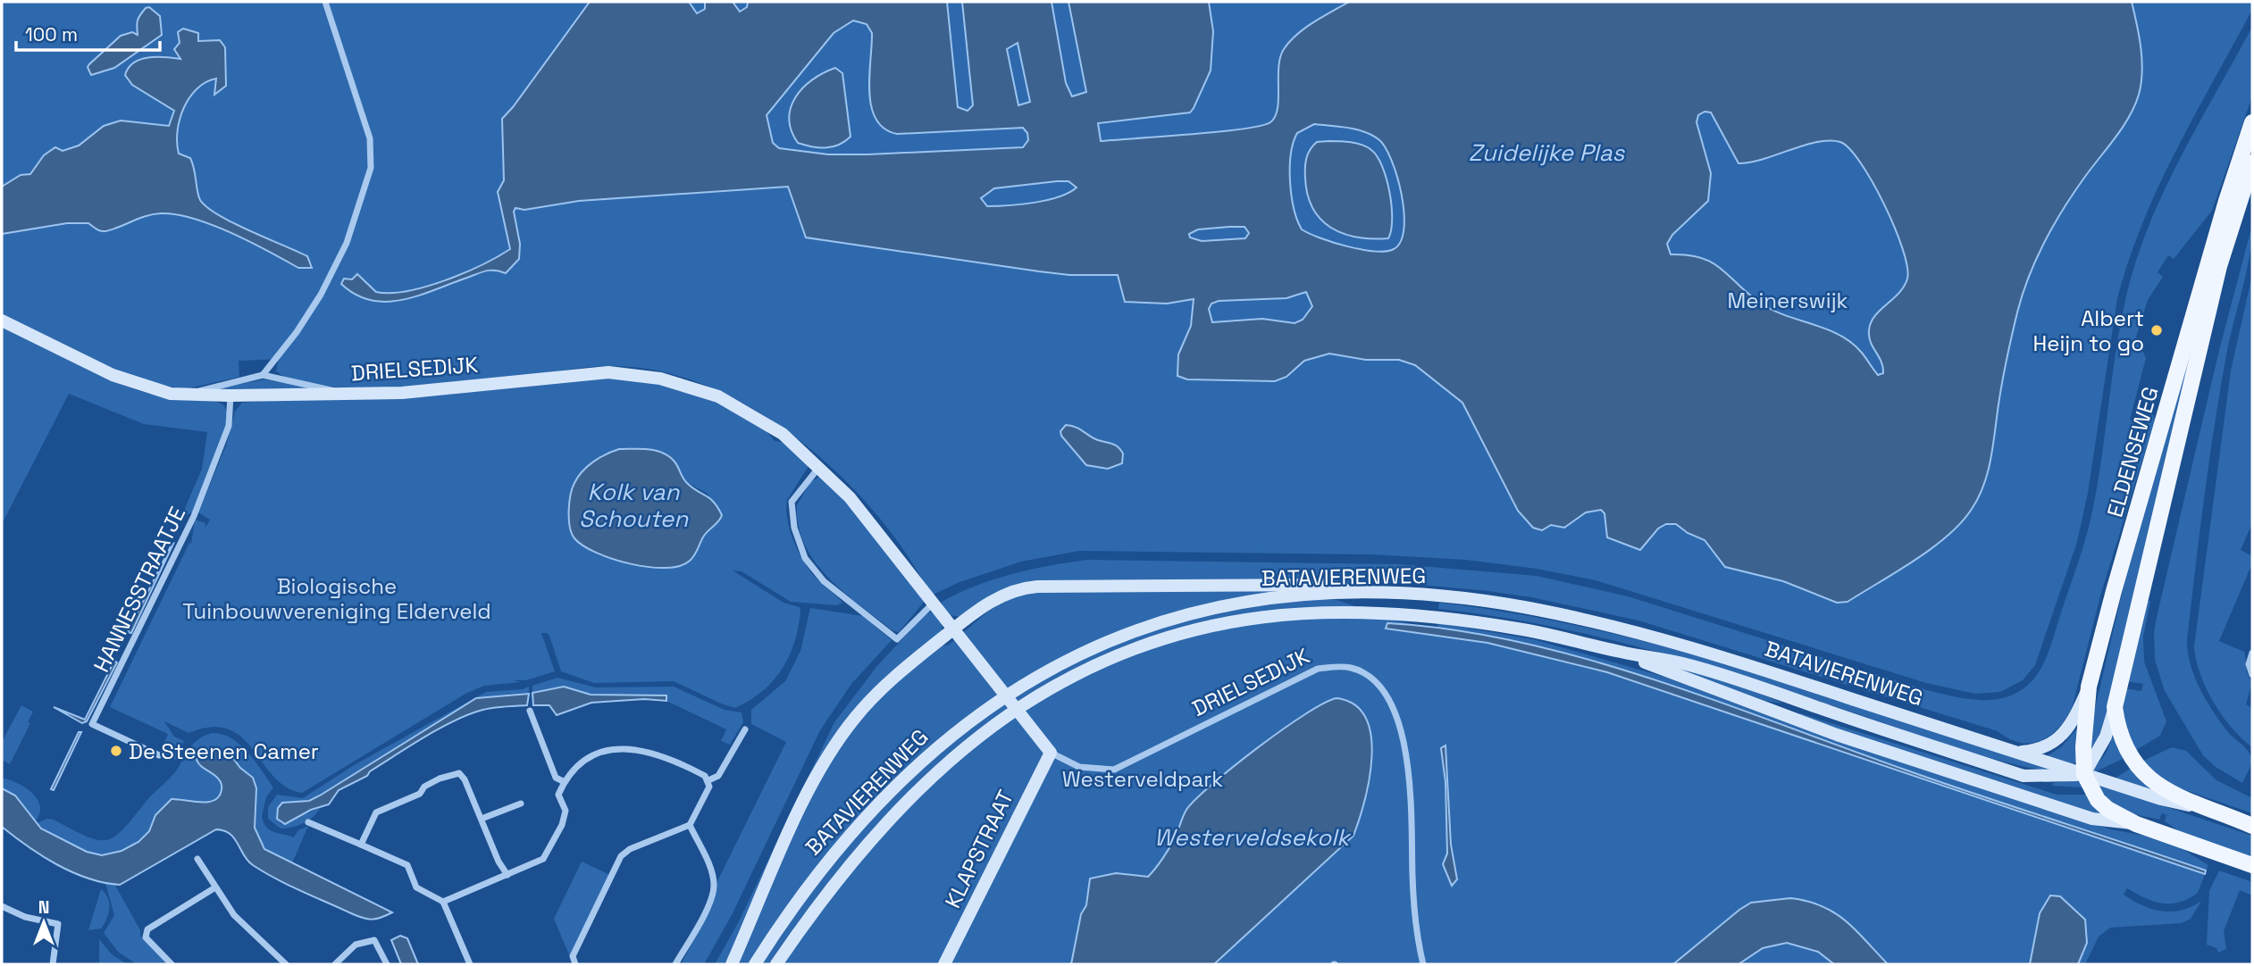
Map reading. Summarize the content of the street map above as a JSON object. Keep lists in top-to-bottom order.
{
  "streets": {
    "main road": [
      "DRIELSEDIJK",
      "ELDENSEWEG",
      "BATAVIERENWEG",
      "KLAPSTRAAT"
    ],
    "street": ["HANNESSTRAATJE"]
  },
  "crossings": [
    ["DRIELSEDIJK", "HANNESSTRAATJE"],
    ["DRIELSEDIJK", "KLAPSTRAAT"],
    ["ELDENSEWEG", "BATAVIERENWEG"]
  ],
  "water": ["Zuidelijke Plas", "Kolk van Schouten", "Westerveldsekolk"],
  "parks": ["Meinerswijk", "Biologische Tuinbouwvereniging Elderveld", "Westerveldpark"],
  "places": ["Albert Heijn to go", "De Steenen Camer"],
  "scale_bar": "100 m",
  "north": "top"
}
